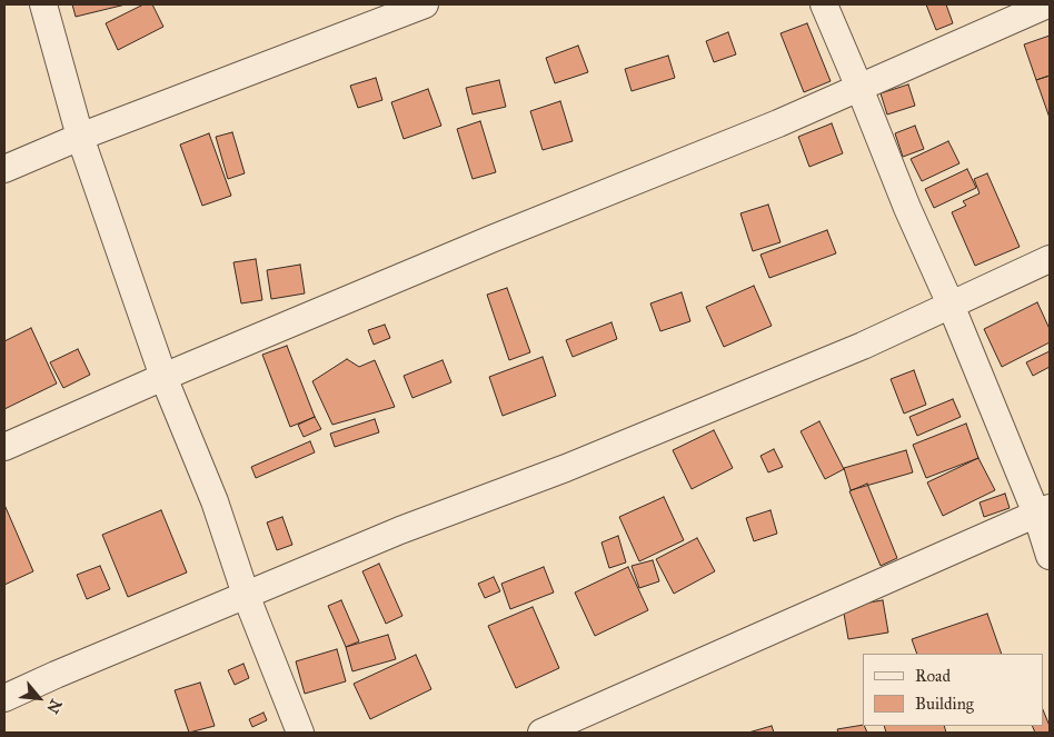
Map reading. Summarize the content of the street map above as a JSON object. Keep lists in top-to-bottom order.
{
  "legend": ["Road", "Building"],
  "north": "bottom right"
}
